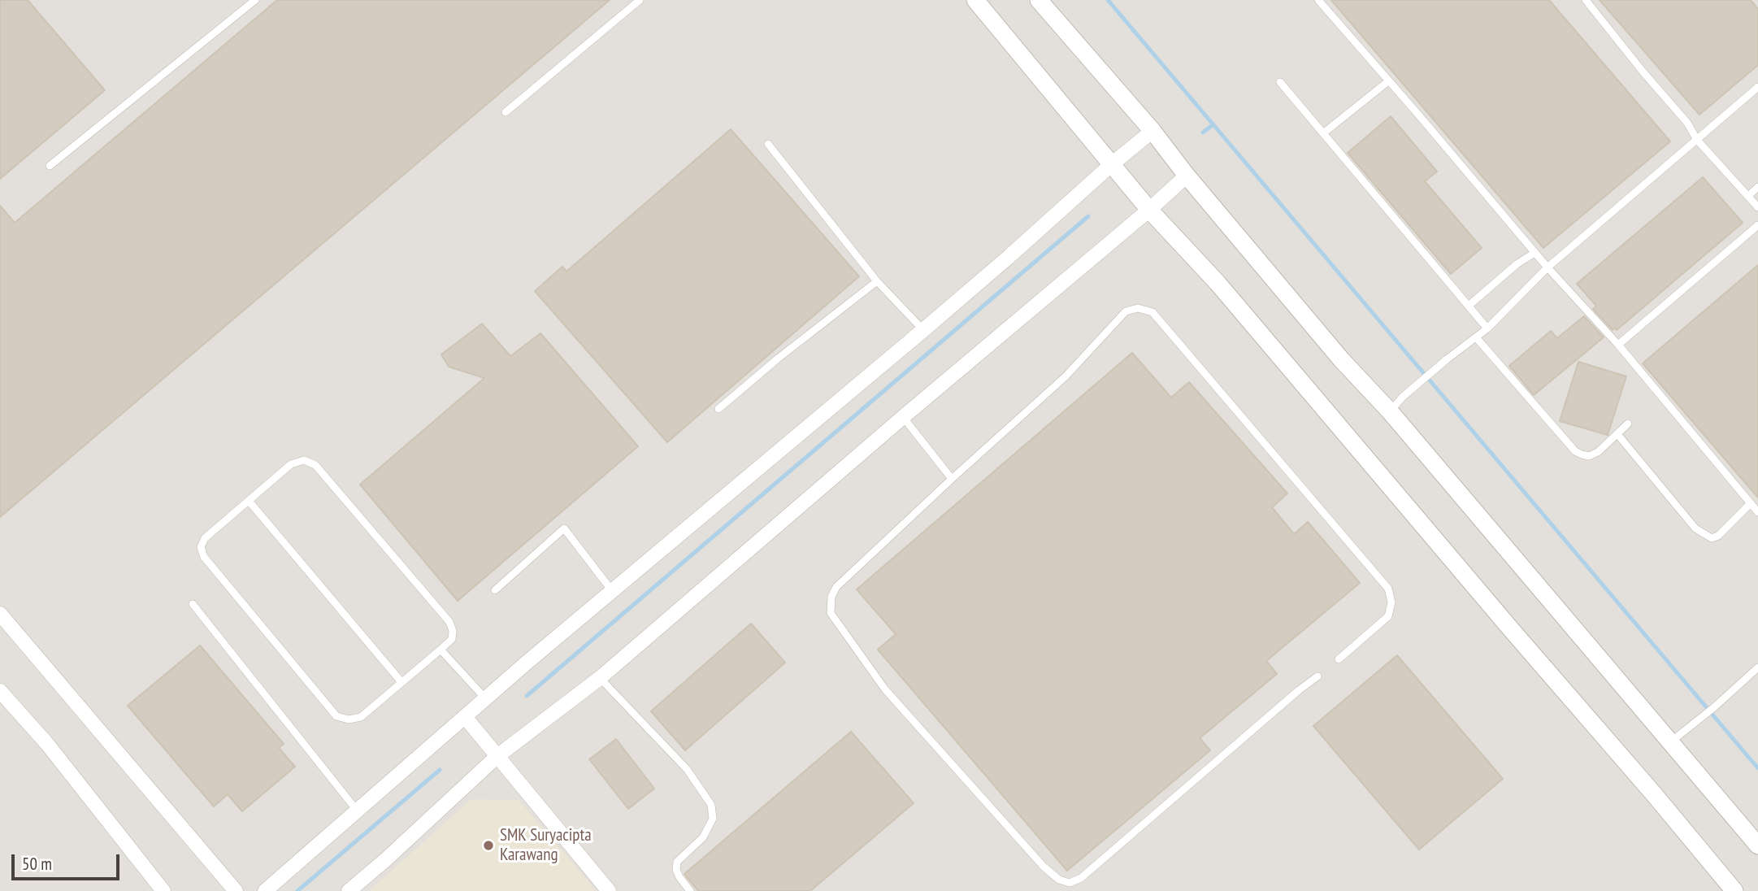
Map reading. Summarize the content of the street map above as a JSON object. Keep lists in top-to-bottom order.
{
  "places": ["SMK Suryacipta Karawang"],
  "scale_bar": "50 m"
}
